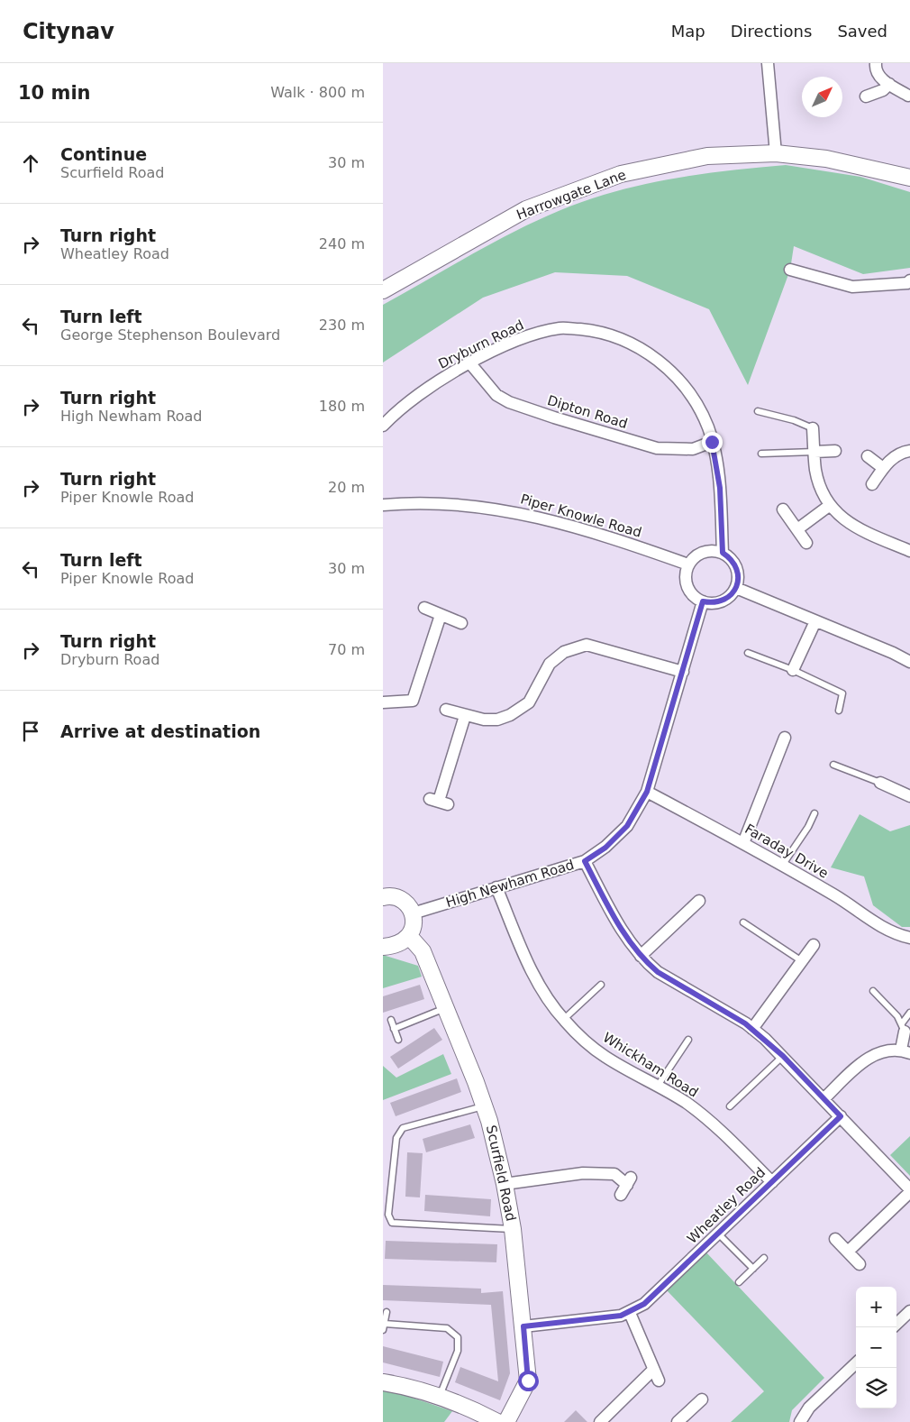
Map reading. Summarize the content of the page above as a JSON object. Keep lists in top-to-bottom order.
{
  "streets": {
    "street": [
      "Harrowgate Lane",
      "Dryburn Road",
      "Dipton Road",
      "Piper Knowle Road",
      "Faraday Drive",
      "High Newham Road",
      "Whickham Road",
      "Scurfield Road",
      "Wheatley Road"
    ]
  },
  "crossings": [
    ["Dryburn Road", "Dipton Road"],
    ["Dryburn Road", "Piper Knowle Road"],
    ["Dryburn Road", "High Newham Road"],
    ["Piper Knowle Road", "High Newham Road"],
    ["Faraday Drive", "High Newham Road"],
    ["High Newham Road", "Whickham Road"],
    ["Whickham Road", "Wheatley Road"],
    ["Scurfield Road", "Wheatley Road"]
  ],
  "north": "top right",
  "page": {
    "header": "Citynav",
    "nav": ["Map", "Directions", "Saved"],
    "heading": ["10 min", "Walk · 800 m"],
    "list": [
      ["Continue", "Scurfield Road", "30 m"],
      ["Turn right", "Wheatley Road", "240 m"],
      ["Turn left", "George Stephenson Boulevard", "230 m"],
      ["Turn right", "High Newham Road", "180 m"],
      ["Turn right", "Piper Knowle Road", "20 m"],
      ["Turn left", "Piper Knowle Road", "30 m"],
      ["Turn right", "Dryburn Road", "70 m"],
      "Arrive at destination"
    ],
    "map_buttons": ["+", "−"]
  }
}
